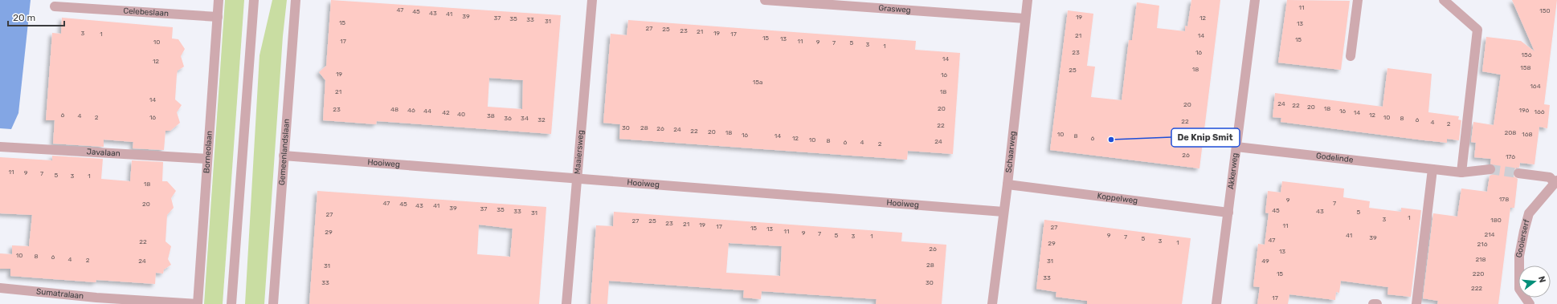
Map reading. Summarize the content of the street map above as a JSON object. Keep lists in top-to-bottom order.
{
  "streets": {
    "street": [
      "Grasweg",
      "Celebeslaan",
      "Borneolaan",
      "Gemeenlandslaan",
      "Maaiersweg",
      "Javalaan",
      "Schaarweg",
      "Godelinde",
      "Hooiweg",
      "Akkerweg",
      "Koppelweg",
      "Gooierserf",
      "Sumatralaan"
    ]
  },
  "crossings": [
    ["Grasweg", "Schaarweg"],
    ["Celebeslaan", "Borneolaan"],
    ["Borneolaan", "Javalaan"],
    ["Borneolaan", "Sumatralaan"],
    ["Gemeenlandslaan", "Hooiweg"],
    ["Maaiersweg", "Hooiweg"],
    ["Schaarweg", "Hooiweg"],
    ["Schaarweg", "Koppelweg"],
    ["Godelinde", "Akkerweg"],
    ["Akkerweg", "Koppelweg"]
  ],
  "places": ["De Knip Smit"],
  "house_numbers": [
    "11",
    "47",
    "150",
    "45",
    "43",
    "41",
    "39",
    "19",
    "37",
    "12",
    "35",
    "33",
    "31",
    "15",
    "13",
    "27",
    "25",
    "23",
    "21",
    "3",
    "19",
    "1",
    "17",
    "21",
    "14",
    "15",
    "13",
    "15",
    "17",
    "11",
    "10",
    "9",
    "7",
    "5",
    "3",
    "1",
    "23",
    "16",
    "156",
    "14",
    "12",
    "158",
    "18",
    "25",
    "19",
    "16",
    "15a",
    "164",
    "21",
    "18",
    "14",
    "24",
    "20",
    "22",
    "20",
    "20",
    "18",
    "23",
    "48",
    "46",
    "196",
    "44",
    "16",
    "166",
    "42",
    "14",
    "40",
    "6",
    "12",
    "4",
    "38",
    "2",
    "16",
    "10",
    "36",
    "34",
    "8",
    "32",
    "6",
    "22",
    "4",
    "2",
    "22",
    "30",
    "28",
    "26",
    "24",
    "22",
    "20",
    "18",
    "208",
    "10",
    "168",
    "16",
    "14",
    "8",
    "12",
    "6",
    "10",
    "8",
    "24",
    "6",
    "4",
    "2",
    "26",
    "176",
    "11",
    "9",
    "7",
    "5",
    "3",
    "1",
    "18",
    "178",
    "9",
    "47",
    "7",
    "20",
    "45",
    "43",
    "41",
    "39",
    "37",
    "35",
    "45",
    "33",
    "43",
    "5",
    "31",
    "27",
    "1",
    "3",
    "180",
    "27",
    "25",
    "23",
    "21",
    "19",
    "11",
    "17",
    "27",
    "15",
    "13",
    "11",
    "29",
    "9",
    "7",
    "214",
    "5",
    "9",
    "41",
    "3",
    "1",
    "7",
    "39",
    "5",
    "47",
    "3",
    "22",
    "1",
    "29",
    "216",
    "26",
    "13",
    "10",
    "8",
    "6",
    "4",
    "218",
    "2",
    "24",
    "31",
    "49",
    "28",
    "31",
    "15",
    "220",
    "33",
    "33",
    "30",
    "222",
    "17"
  ],
  "scale_bar": "20 m",
  "north": "right"
}
